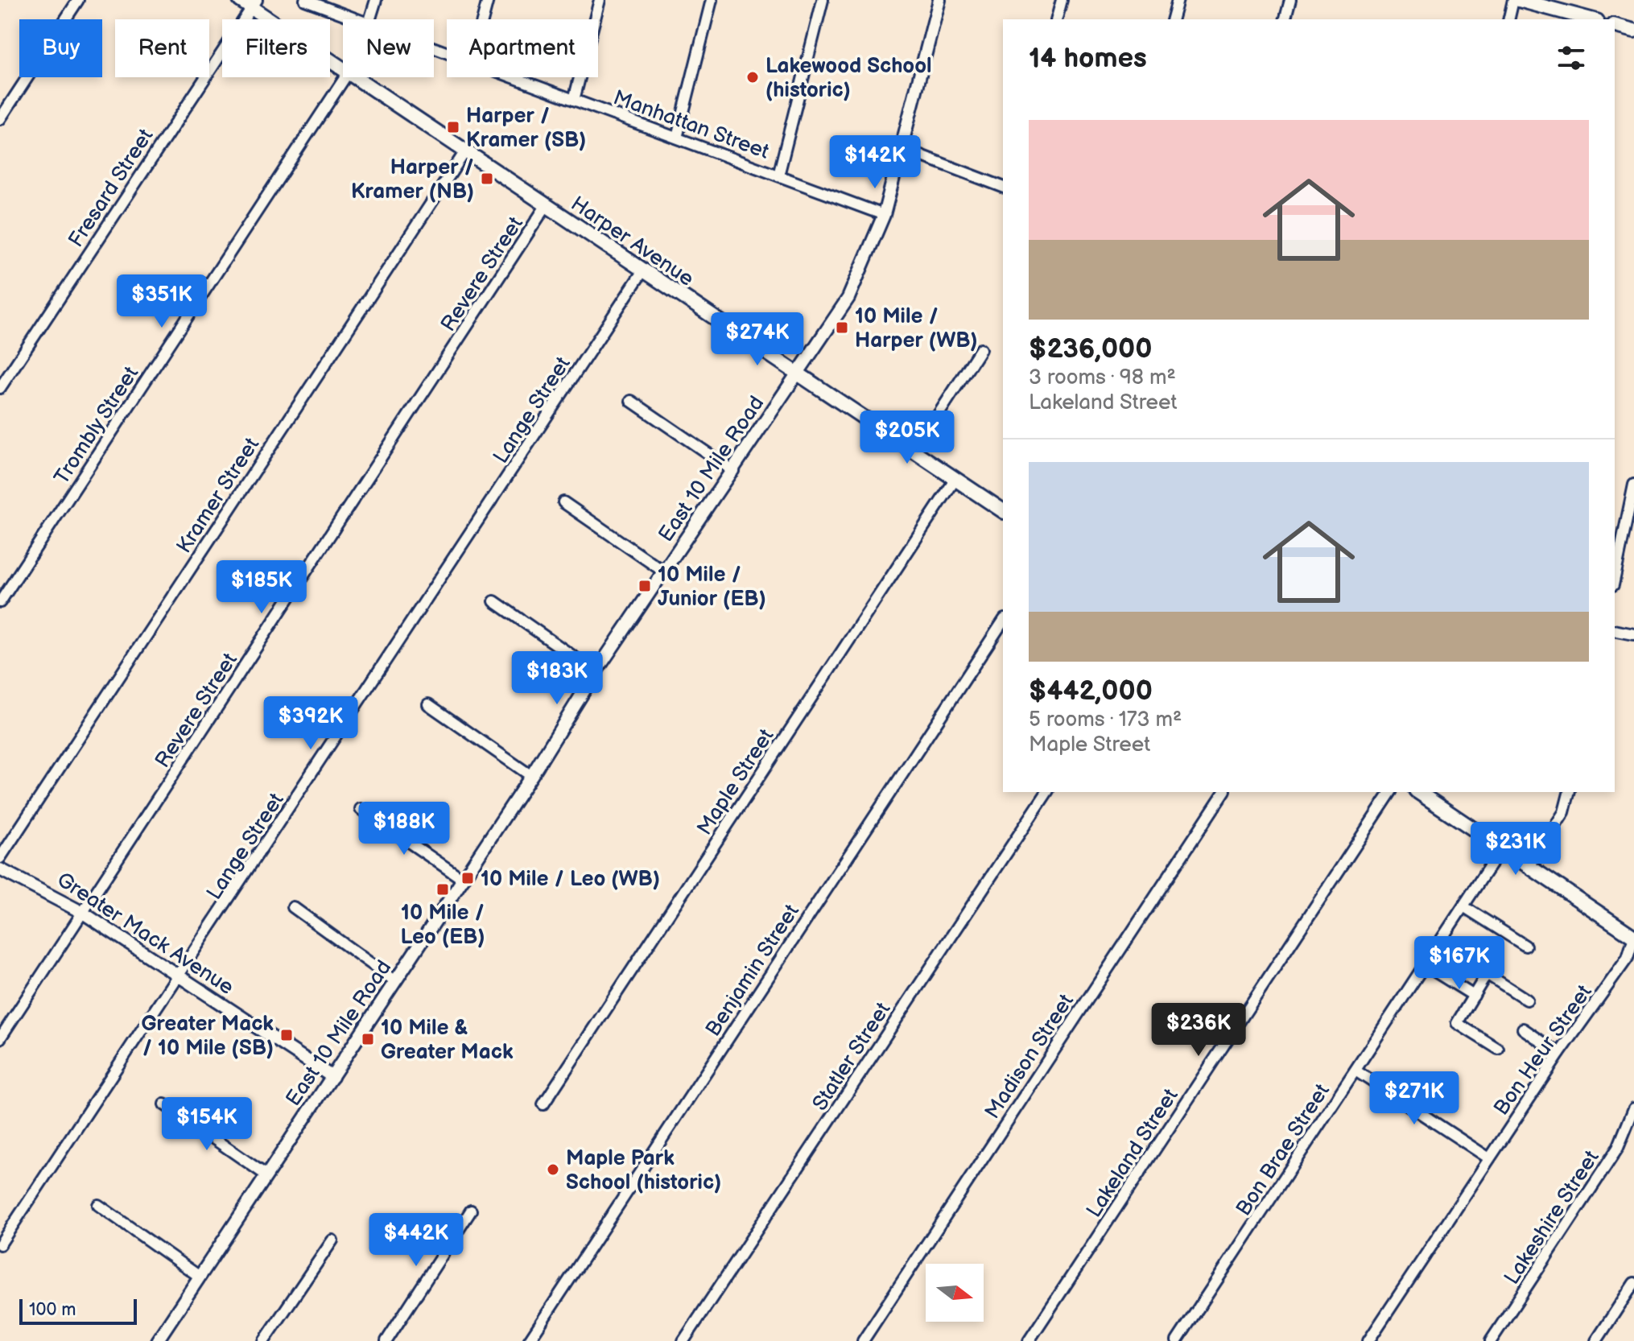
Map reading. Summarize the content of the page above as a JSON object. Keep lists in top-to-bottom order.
{
  "streets": {
    "main road": ["Harper Avenue"],
    "street": [
      "Manhattan Street",
      "Fresard Street",
      "Revere Street",
      "Lange Street",
      "Trombly Street",
      "East 10 Mile Road",
      "Kramer Street",
      "Maple Street",
      "Greater Mack Avenue",
      "Benjamin Street",
      "Bon Heur Street",
      "Statler Street",
      "Madison Street",
      "Bon Brae Street",
      "Lakeland Street",
      "Lakeshire Street"
    ]
  },
  "crossings": [
    ["Manhattan Street", "East 10 Mile Road"],
    ["Fresard Street", "Harper Avenue"],
    ["Harper Avenue", "Revere Street"],
    ["Harper Avenue", "Lange Street"],
    ["Harper Avenue", "East 10 Mile Road"],
    ["Harper Avenue", "Kramer Street"],
    ["Harper Avenue", "Maple Street"],
    ["Revere Street", "Greater Mack Avenue"],
    ["Lange Street", "Greater Mack Avenue"],
    ["East 10 Mile Road", "Greater Mack Avenue"]
  ],
  "places": {
    "other": ["Lakewood School (historic)", "Maple Park School (historic)"],
    "transit": [
      "Harper / Kramer (SB)",
      "Harper / Kramer (NB)",
      "10 Mile / Harper (WB)",
      "10 Mile / Junior (EB)",
      "10 Mile / Leo (WB)",
      "10 Mile / Leo (EB)",
      "Greater Mack / 10 Mile (SB)",
      "10 Mile & Greater Mack"
    ]
  },
  "scale_bar": "100 m",
  "north": "right",
  "page": {
    "chip": [
      "Buy",
      "Rent",
      "Filters",
      "New",
      "Apartment"
    ],
    "heading": "14 homes",
    "list": [
      {
        "name": "$236,000",
        "note": "3 rooms · 98 m² · Lakeland Street"
      },
      {
        "name": "$442,000",
        "note": "5 rooms · 173 m² · Maple Street"
      }
    ],
    "price": [
      "$142K",
      "$351K",
      "$274K",
      "$205K",
      "$185K",
      "$183K",
      "$392K",
      "$188K",
      "$231K",
      "$167K",
      "$236K",
      "$271K",
      "$154K",
      "$442K"
    ],
    "scale": "100 m"
  }
}
